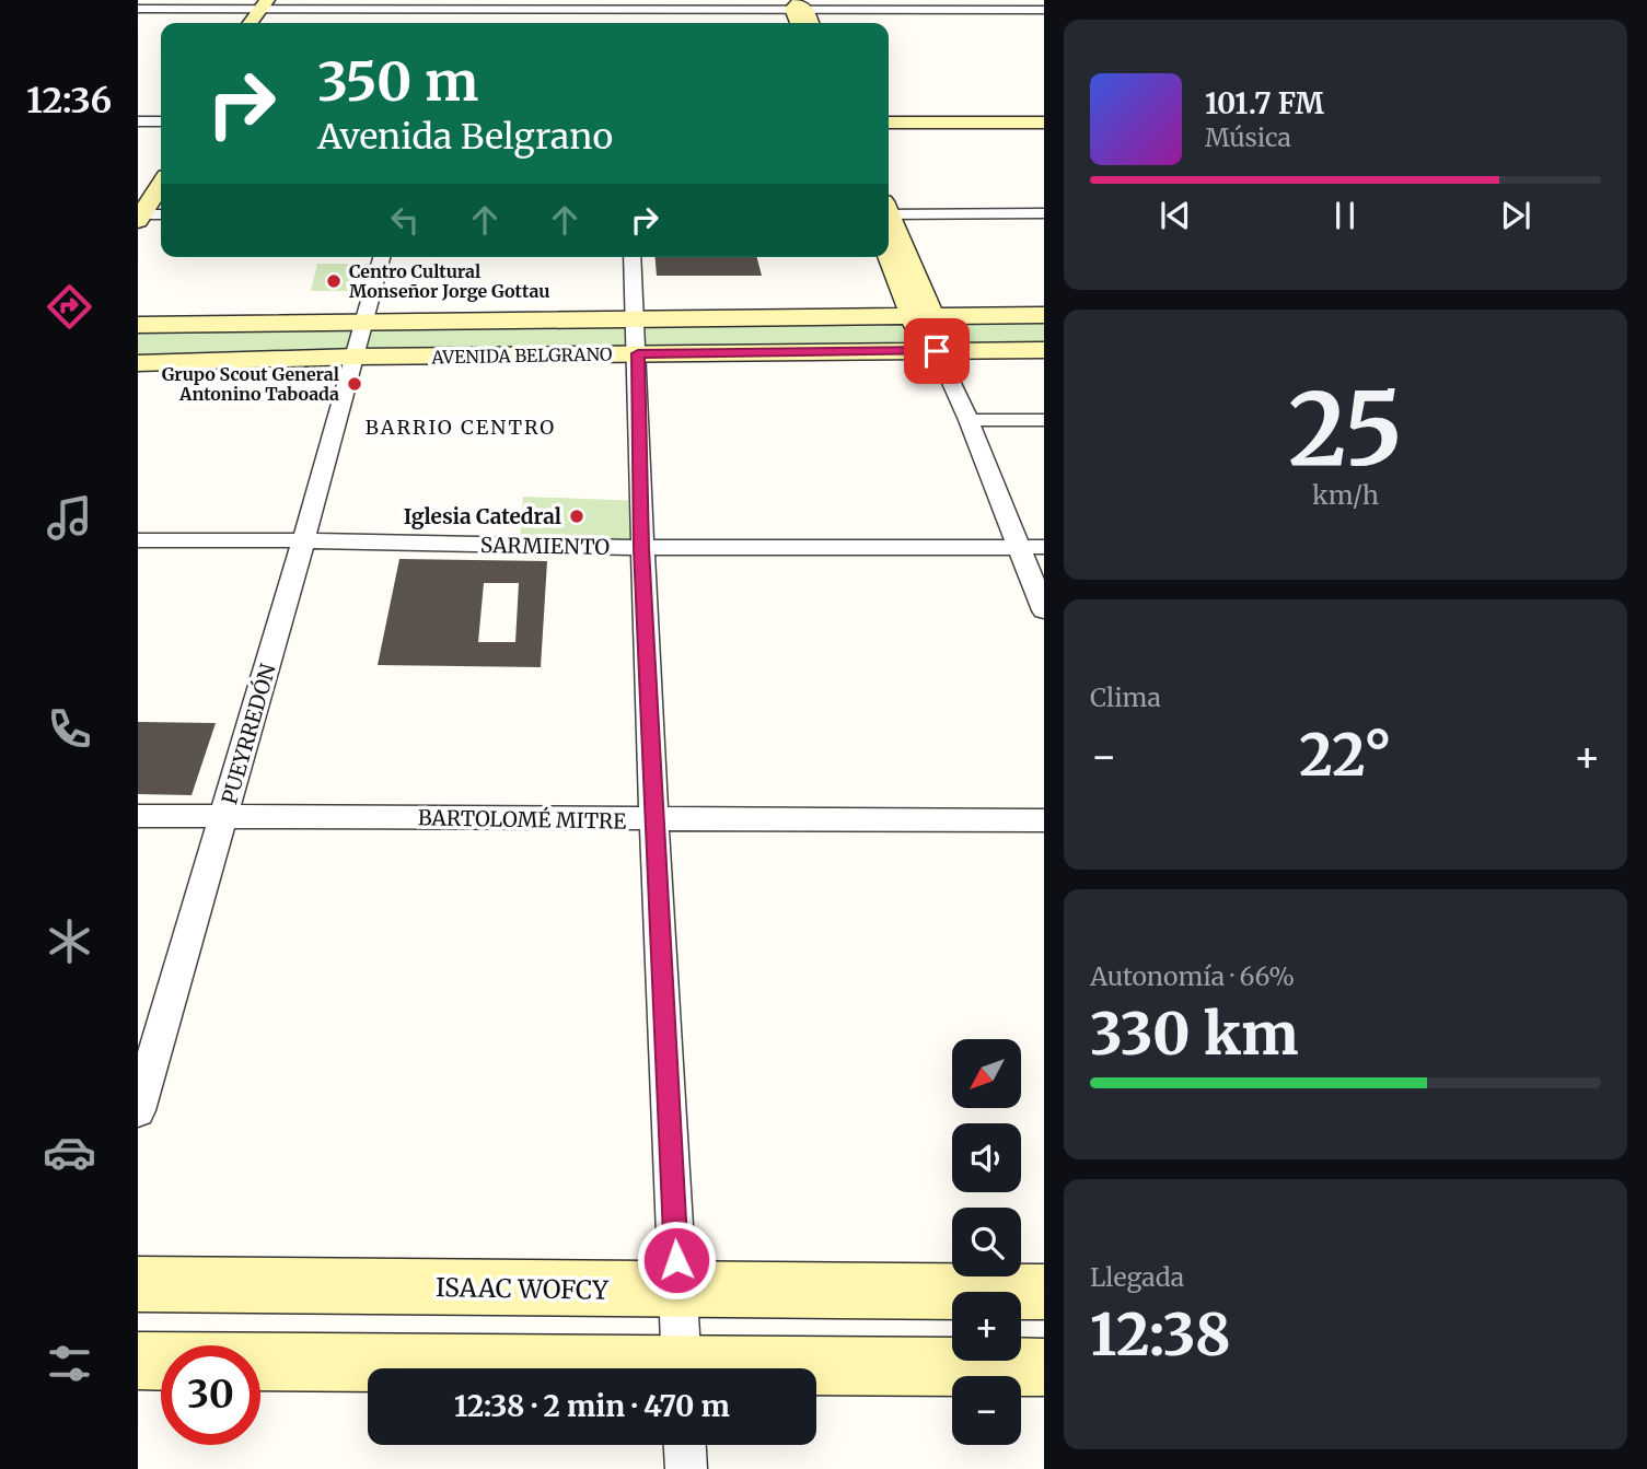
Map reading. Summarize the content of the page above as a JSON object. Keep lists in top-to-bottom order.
{
  "streets": {
    "street": [
      "AVENIDA BELGRANO",
      "SARMIENTO",
      "PUEYRREDÓN",
      "BARTOLOMÉ MITRE",
      "ISAAC WOFCY"
    ]
  },
  "crossings": [
    ["AVENIDA BELGRANO", "PUEYRREDÓN"],
    ["SARMIENTO", "PUEYRREDÓN"],
    ["PUEYRREDÓN", "BARTOLOMÉ MITRE"]
  ],
  "districts": ["BARRIO CENTRO"],
  "places": ["Centro Cultural Monseñor Jorge Gottau", "Grupo Scout General Antonino Taboada", "Iglesia Catedral"],
  "north": "bottom left",
  "page": {
    "tabs": "12:36",
    "turn": ["350 m", "Avenida Belgrano"],
    "song": ["101.7 FM", "Música"],
    "tile": [
      ["25", "km/h"],
      "Clima",
      ["Autonomía · 66%", "330 km"],
      ["Llegada", "12:38"]
    ],
    "heat": ["−", "22°", "+"],
    "map_buttons": ["+", "−"],
    "limit": "30",
    "trip": "12:38 · 2 min · 470 m"
  }
}
